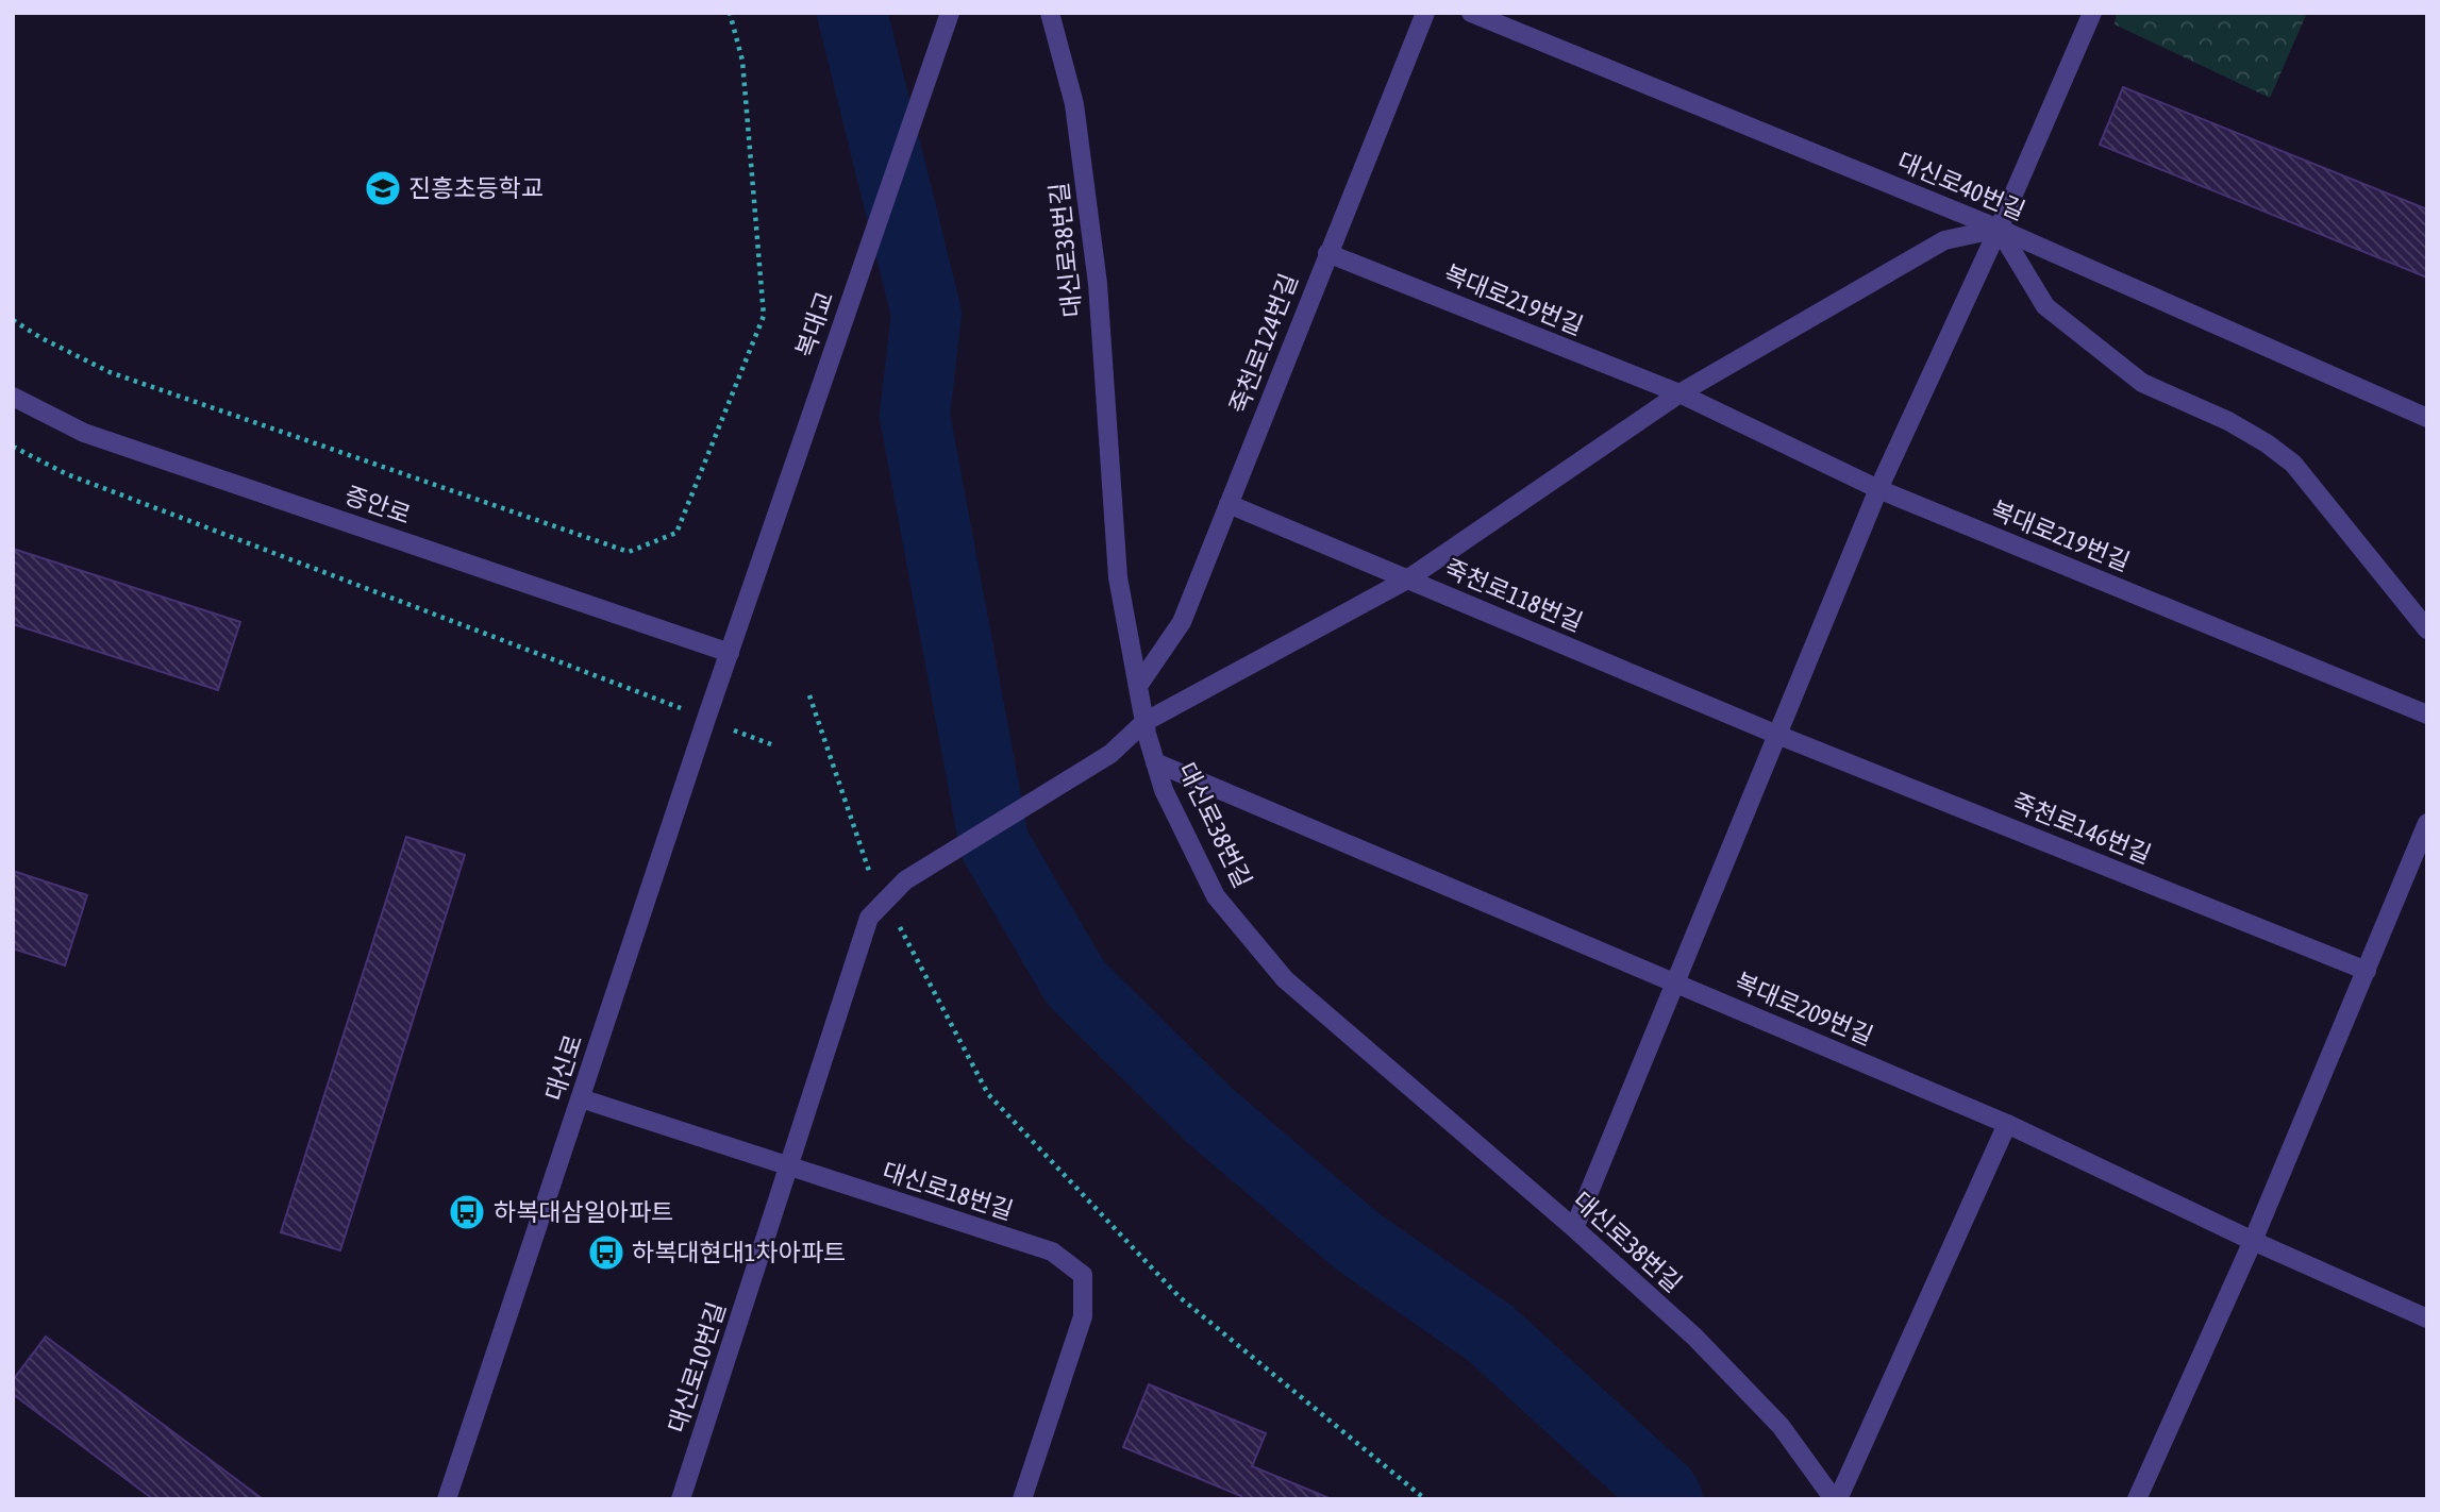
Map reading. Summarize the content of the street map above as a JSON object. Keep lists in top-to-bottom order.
{
  "streets": {
    "street": [
      "대신로40번길",
      "대신로38번길",
      "복대로219번길",
      "복대교",
      "죽천로124번길",
      "증안로",
      "죽천로118번길",
      "죽천로146번길",
      "복대로209번길",
      "대신로",
      "대신로18번길",
      "대신로10번길"
    ]
  },
  "crossings": [
    ["대신로38번길", "죽천로124번길"],
    ["대신로38번길", "복대로209번길"],
    ["복대로219번길", "죽천로124번길"],
    ["복대교", "증안로"],
    ["복대교", "대신로"],
    ["죽천로124번길", "죽천로118번길"],
    ["증안로", "대신로"],
    ["죽천로118번길", "죽천로146번길"],
    ["대신로", "대신로18번길"],
    ["대신로18번길", "대신로10번길"]
  ],
  "places": {
    "school or university": ["진흥초등학교"],
    "bus stop": ["하복대삼일아파트", "하복대현대1차아파트"]
  }
}
